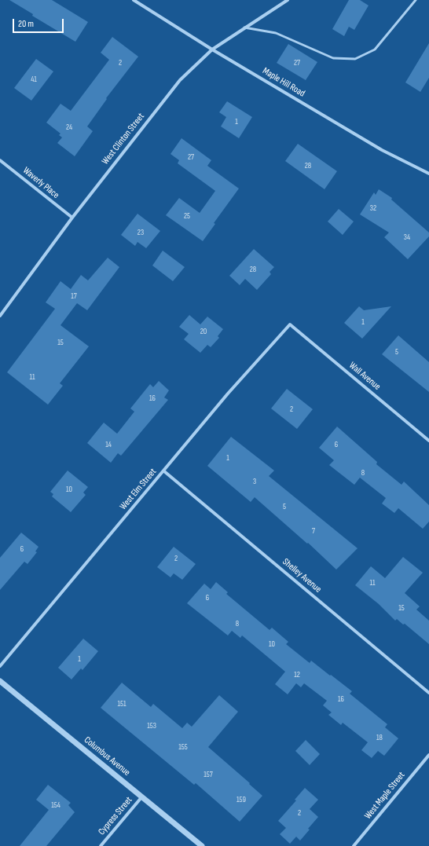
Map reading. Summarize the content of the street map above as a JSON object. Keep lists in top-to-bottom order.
{
  "streets": {
    "street": [
      "Maple Hill Road",
      "West Clinton Street",
      "Waverly Place",
      "Wall Avenue",
      "West Elm Street",
      "Shelley Avenue",
      "Columbus Avenue",
      "West Maple Street",
      "Cypress Street"
    ]
  },
  "crossings": [
    ["Maple Hill Road", "West Clinton Street"],
    ["West Clinton Street", "Waverly Place"],
    ["Wall Avenue", "West Elm Street"],
    ["West Elm Street", "Shelley Avenue"],
    ["Columbus Avenue", "Cypress Street"]
  ],
  "house_numbers": [
    "2",
    "27",
    "41",
    "1",
    "24",
    "27",
    "28",
    "32",
    "25",
    "23",
    "34",
    "28",
    "17",
    "1",
    "20",
    "15",
    "5",
    "11",
    "16",
    "2",
    "14",
    "6",
    "1",
    "8",
    "3",
    "10",
    "5",
    "7",
    "6",
    "2",
    "11",
    "6",
    "15",
    "8",
    "10",
    "1",
    "12",
    "16",
    "151",
    "153",
    "18",
    "155",
    "157",
    "159",
    "154",
    "2"
  ],
  "scale_bar": "20 m"
}
